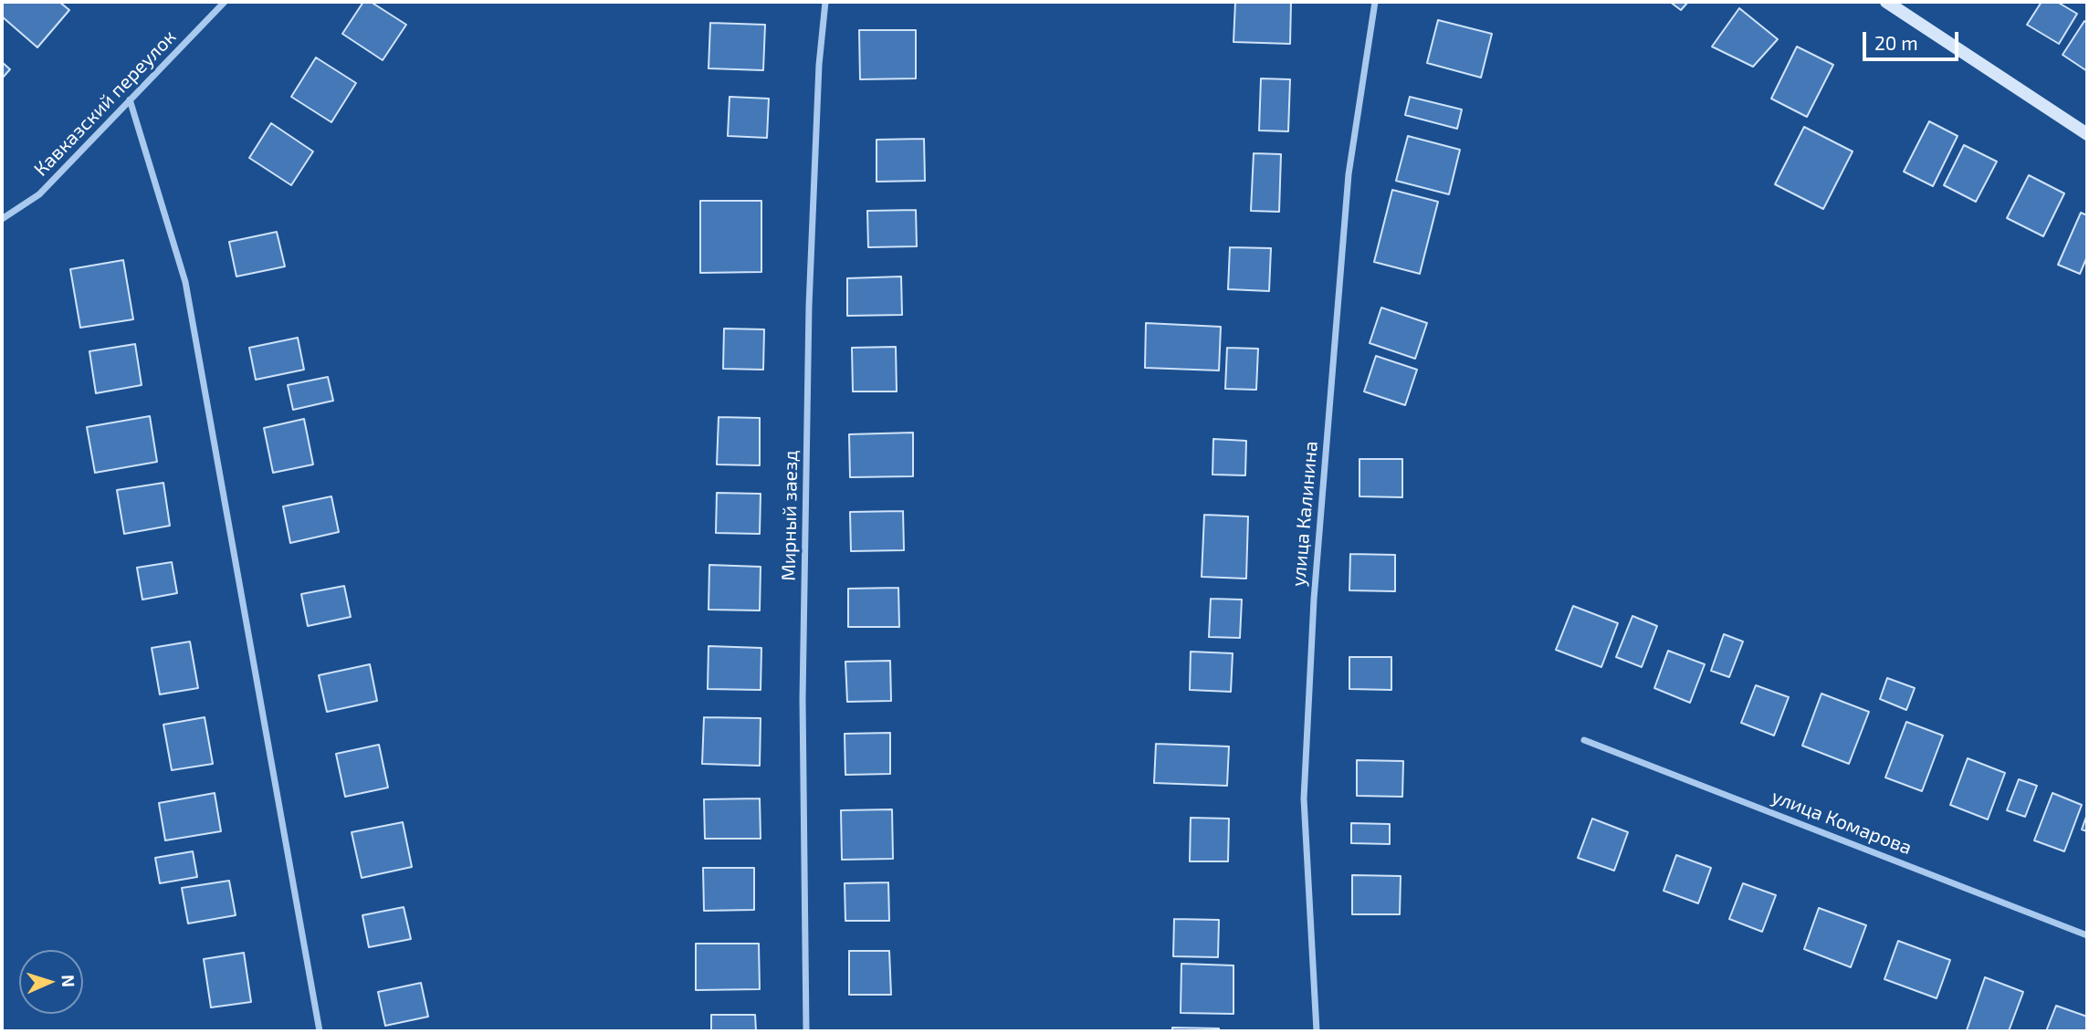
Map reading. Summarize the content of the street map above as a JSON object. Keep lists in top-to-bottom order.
{
  "streets": {
    "street": [
      "Кавказский переулок",
      "улица Калинина",
      "Мирный заезд",
      "улица Комарова"
    ]
  },
  "scale_bar": "20 m",
  "north": "right"
}
